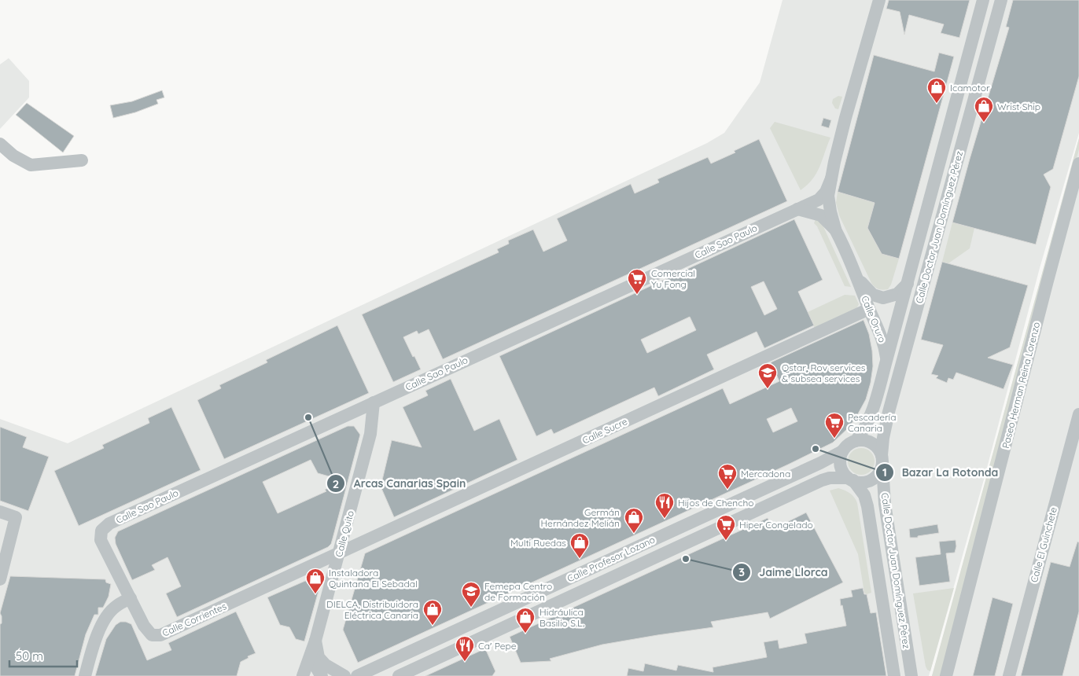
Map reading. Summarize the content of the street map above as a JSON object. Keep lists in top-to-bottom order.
{
  "streets": {
    "street": [
      "Calle Doctor Juan Domínguez Pérez",
      "Calle Sao Paulo",
      "Calle Oruro",
      "Paseo Herman Reina Lorenzo",
      "Calle Sucre",
      "Calle Quito",
      "Calle El Guinchete",
      "Calle Profesor Lozano",
      "Calle Corrientes"
    ]
  },
  "crossings": [
    ["Calle Doctor Juan Domínguez Pérez", "Calle Oruro"],
    ["Calle Doctor Juan Domínguez Pérez", "Calle Profesor Lozano"],
    ["Calle Sao Paulo", "Calle Oruro"],
    ["Calle Sao Paulo", "Calle Quito"],
    ["Calle Sao Paulo", "Calle Corrientes"],
    ["Calle Oruro", "Calle Sucre"],
    ["Calle Sucre", "Calle Quito"],
    ["Calle Sucre", "Calle Corrientes"],
    ["Calle Quito", "Calle Corrientes"]
  ],
  "places": {
    "shop": [
      "Icamotor",
      "Wrist Ship",
      "Germán Hernández Melián",
      "Multi Ruedas",
      "Instaladora Quintana El Sebadal",
      "DIELCA, Distribuidora Eléctrica Canaria",
      "Hidráulica Basilio S.L."
    ],
    "supermarket": [
      "Comercial Yu Fong",
      "Pescadería Canaria",
      "Mercadona",
      "Hiper Congelado"
    ],
    "school or university": ["Qstar, Rov services & subsea services", "Femepa Centro de Formación"],
    "other": ["Arcas Canarias Spain", "Bazar La Rotonda", "Jaime Llorca"],
    "restaurant": ["Hijos de Chencho", "Ca' Pepe"]
  },
  "scale_bar": "50 m"
}
